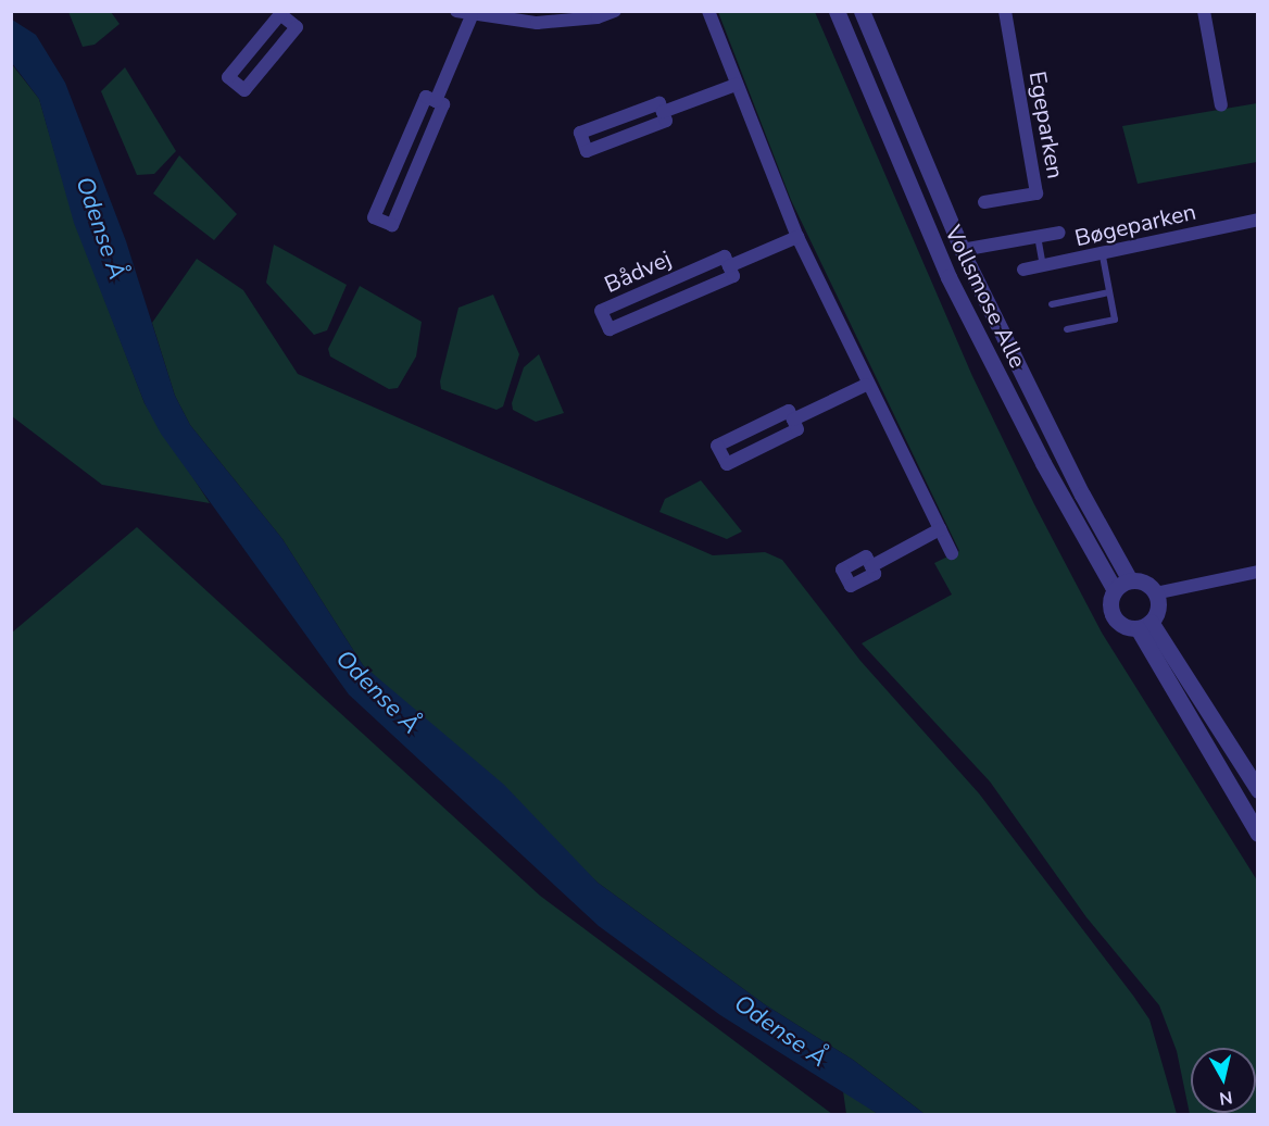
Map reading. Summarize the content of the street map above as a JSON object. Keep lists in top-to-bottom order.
{
  "streets": {
    "street": [
      "Egeparken",
      "Bøgeparken",
      "Bådvej",
      "Vollsmose Alle"
    ]
  },
  "water": ["Odense Å"],
  "north": "bottom"
}
